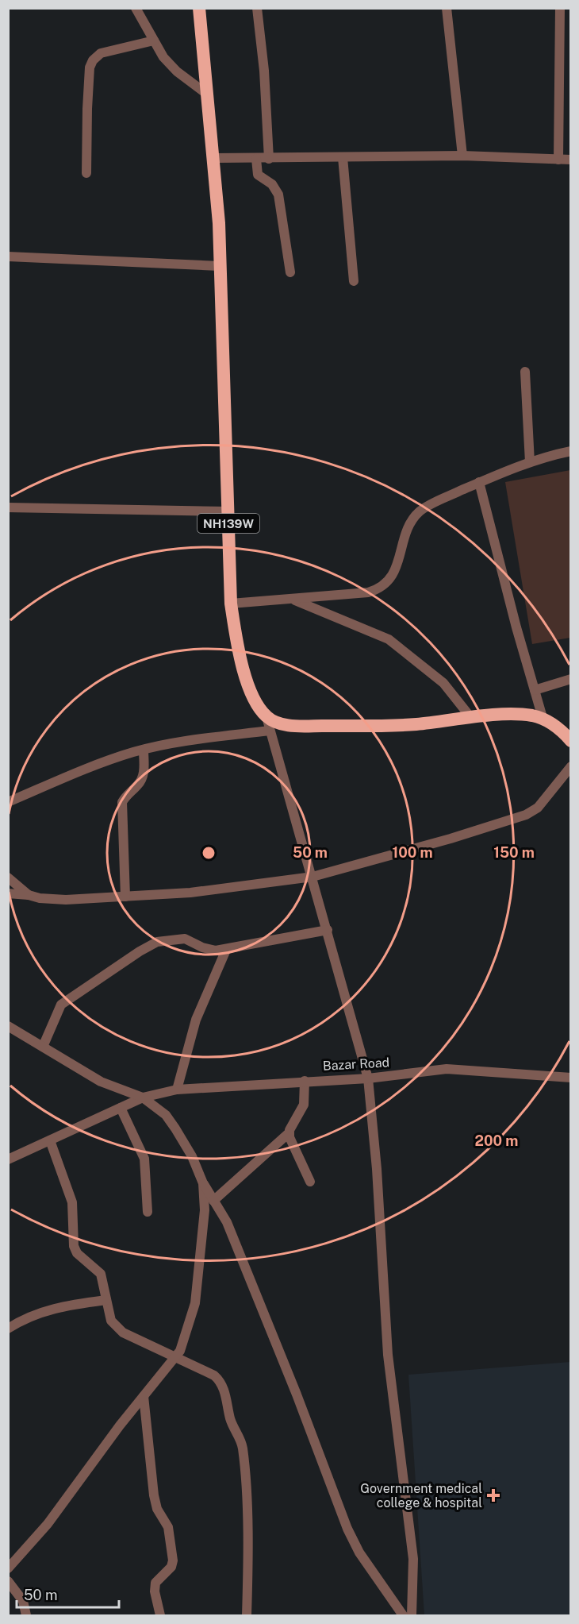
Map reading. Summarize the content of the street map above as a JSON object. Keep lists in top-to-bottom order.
{
  "streets": {
    "highway": ["NH139W"],
    "street": ["Bazar Road"]
  },
  "places": {
    "health": ["Government medical college & hospital"]
  },
  "scale_bar": "50 m",
  "rings": [
    "50 m",
    "100 m",
    "150 m",
    "200 m"
  ]
}
